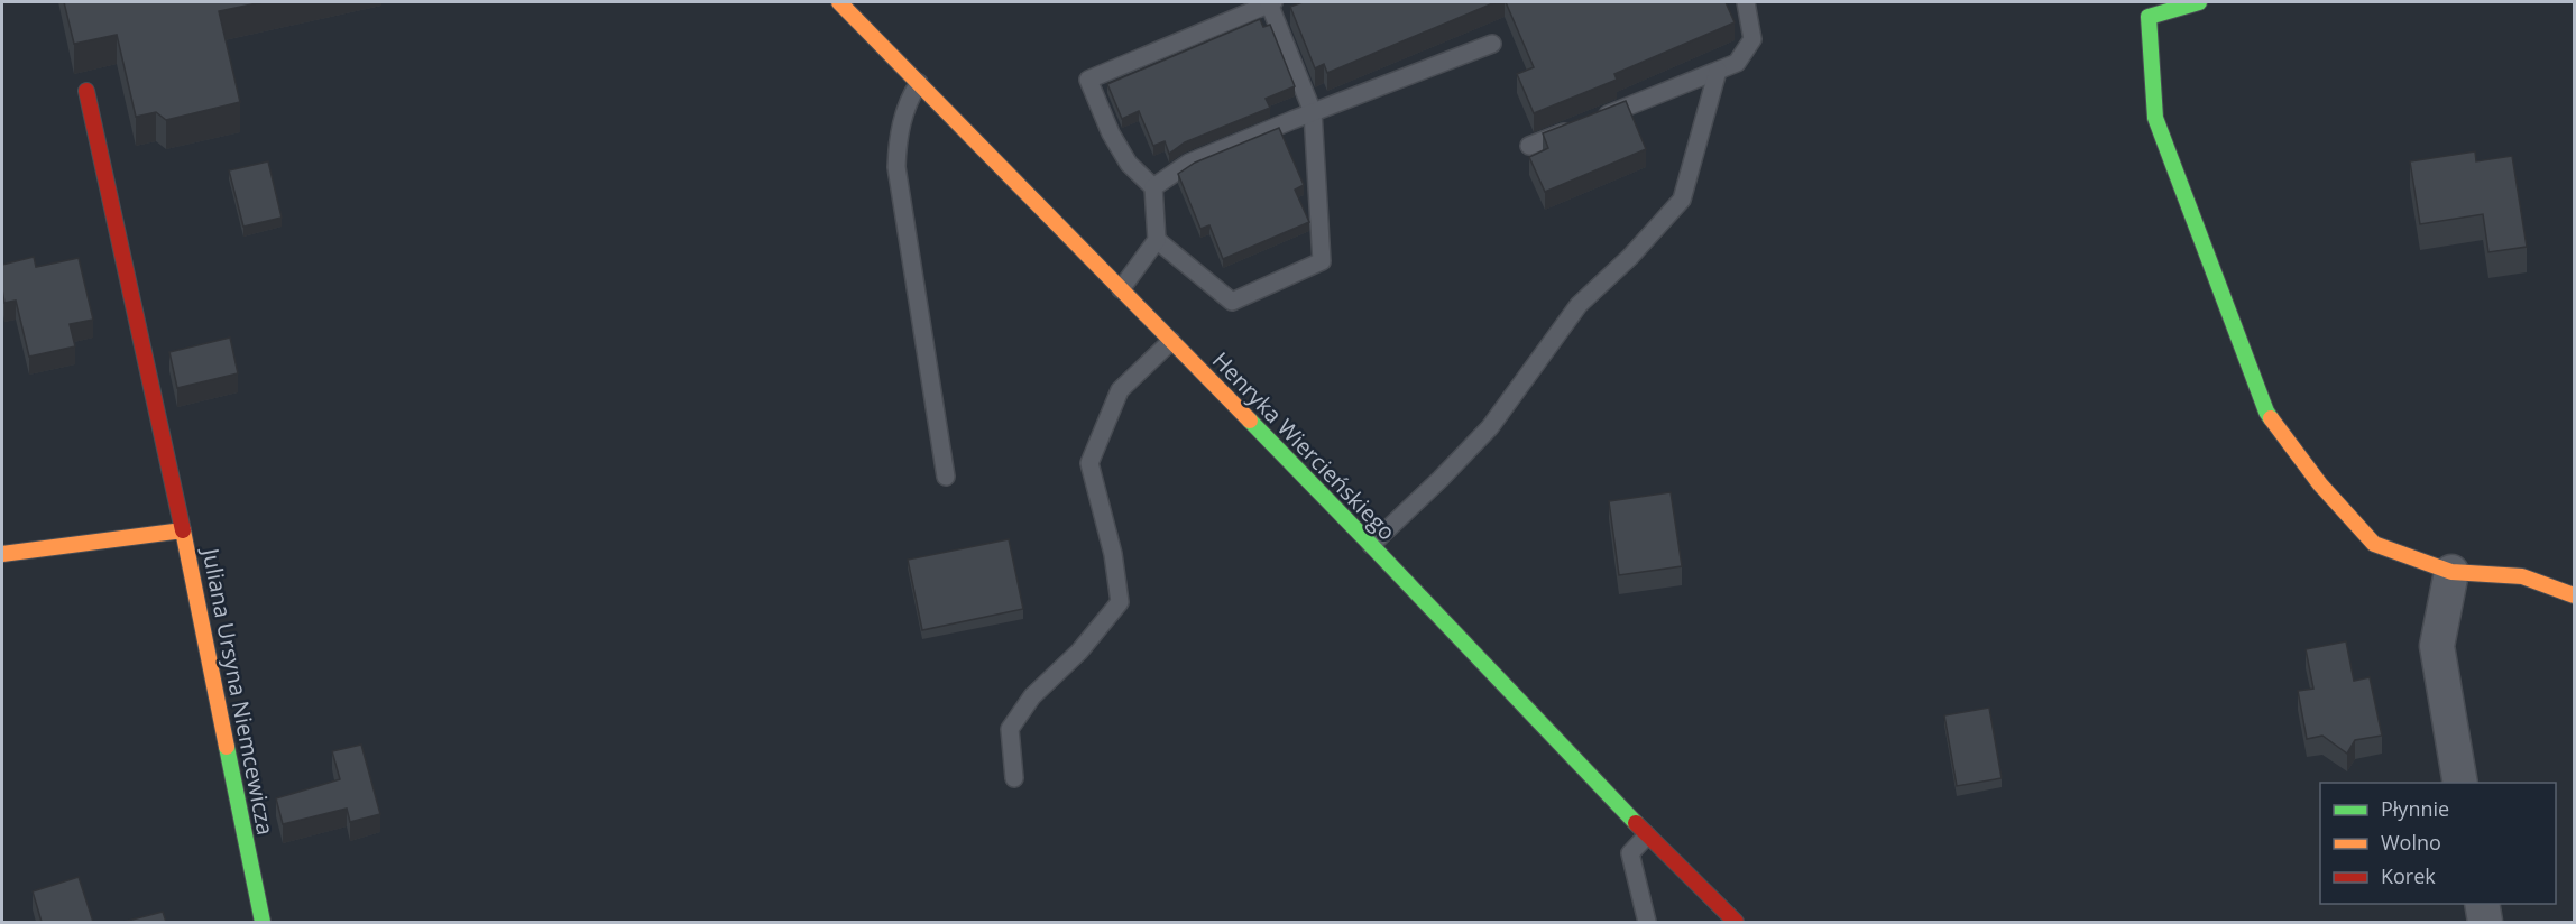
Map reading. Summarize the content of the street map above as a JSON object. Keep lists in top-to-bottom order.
{
  "streets": {
    "street": ["Henryka Wiercieńskiego", "Juliana Ursyna Niemcewicza"]
  },
  "legend": ["Płynnie", "Wolno", "Korek"]
}
